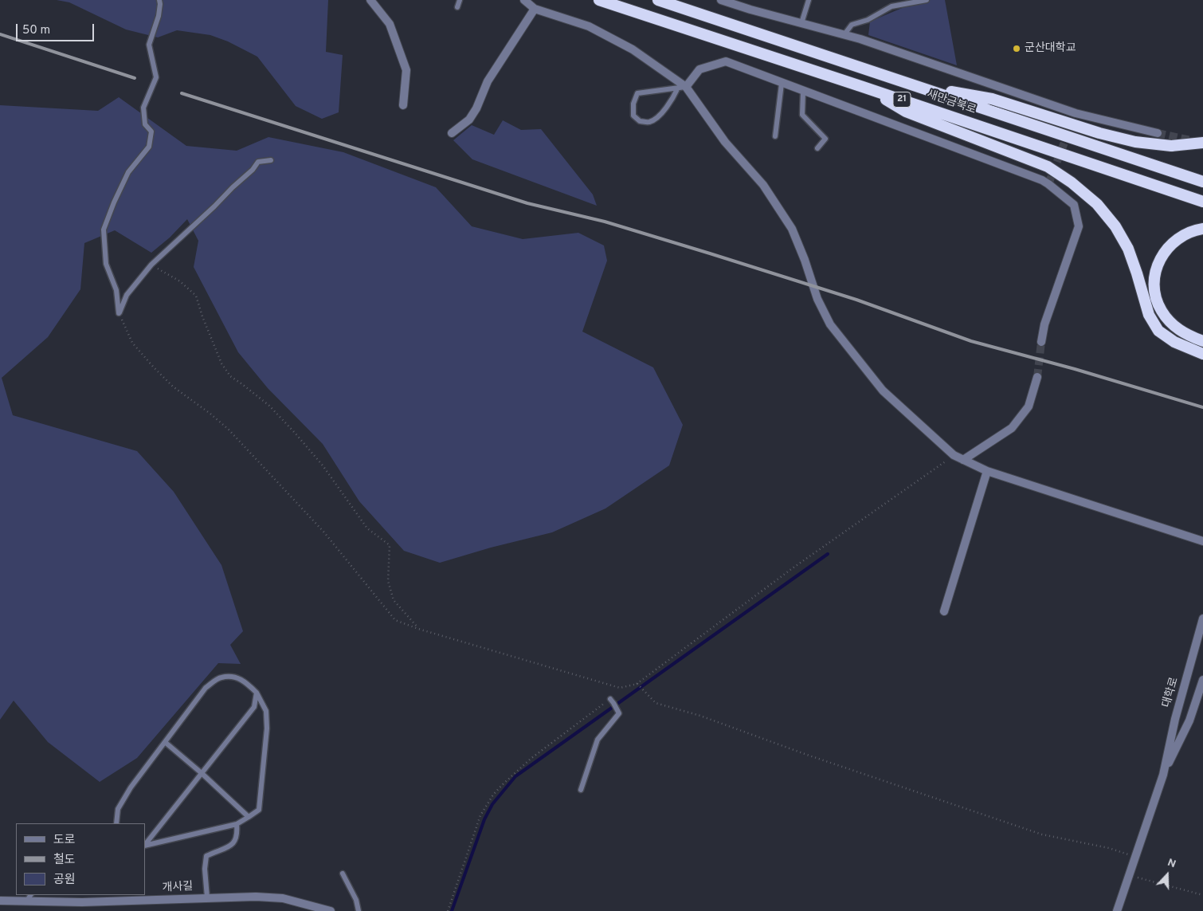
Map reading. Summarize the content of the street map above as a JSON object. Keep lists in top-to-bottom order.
{
  "streets": {
    "highway": ["21", "새만금북로"],
    "street": ["대학로", "개사길"]
  },
  "places": ["군산대학교"],
  "legend": ["도로", "철도", "공원"],
  "scale_bar": "50 m",
  "north": "top"
}
